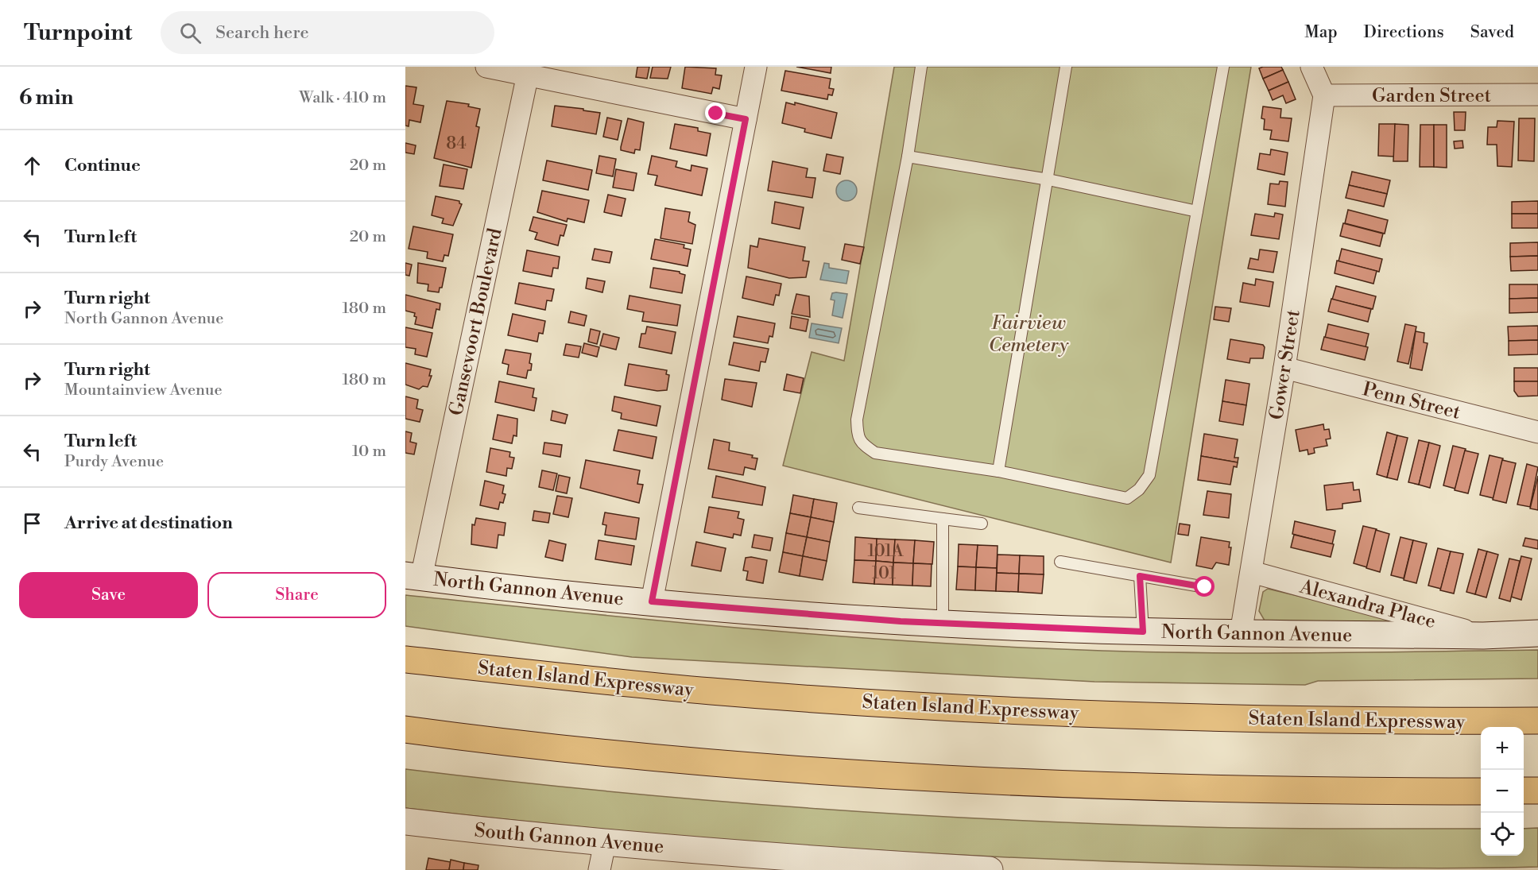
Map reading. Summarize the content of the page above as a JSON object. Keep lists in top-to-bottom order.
{
  "streets": {
    "highway": ["Staten Island Expressway"],
    "main road": ["North Gannon Avenue", "South Gannon Avenue"],
    "street": [
      "Garden Street",
      "Gansevoort Boulevard",
      "Gower Street",
      "Penn Street",
      "Alexandra Place"
    ]
  },
  "crossings": [
    ["Garden Street", "Gower Street"],
    ["Gansevoort Boulevard", "North Gannon Avenue"],
    ["Gower Street", "Penn Street"],
    ["Gower Street", "North Gannon Avenue"],
    ["Gower Street", "Alexandra Place"],
    ["North Gannon Avenue", "Alexandra Place"]
  ],
  "parks": ["Fairview Cemetery"],
  "house_numbers": ["84", "101A", "101"],
  "page": {
    "header": "Turnpoint",
    "search": "Search here",
    "nav": ["Map", "Directions", "Saved"],
    "heading": ["6 min", "Walk · 410 m"],
    "list": [
      ["Continue", "20 m"],
      ["Turn left", "20 m"],
      ["Turn right", "North Gannon Avenue", "180 m"],
      ["Turn right", "Mountainview Avenue", "180 m"],
      ["Turn left", "Purdy Avenue", "10 m"],
      "Arrive at destination"
    ],
    "buttons": ["Save", "Share"],
    "map_buttons": ["+", "−"]
  }
}
